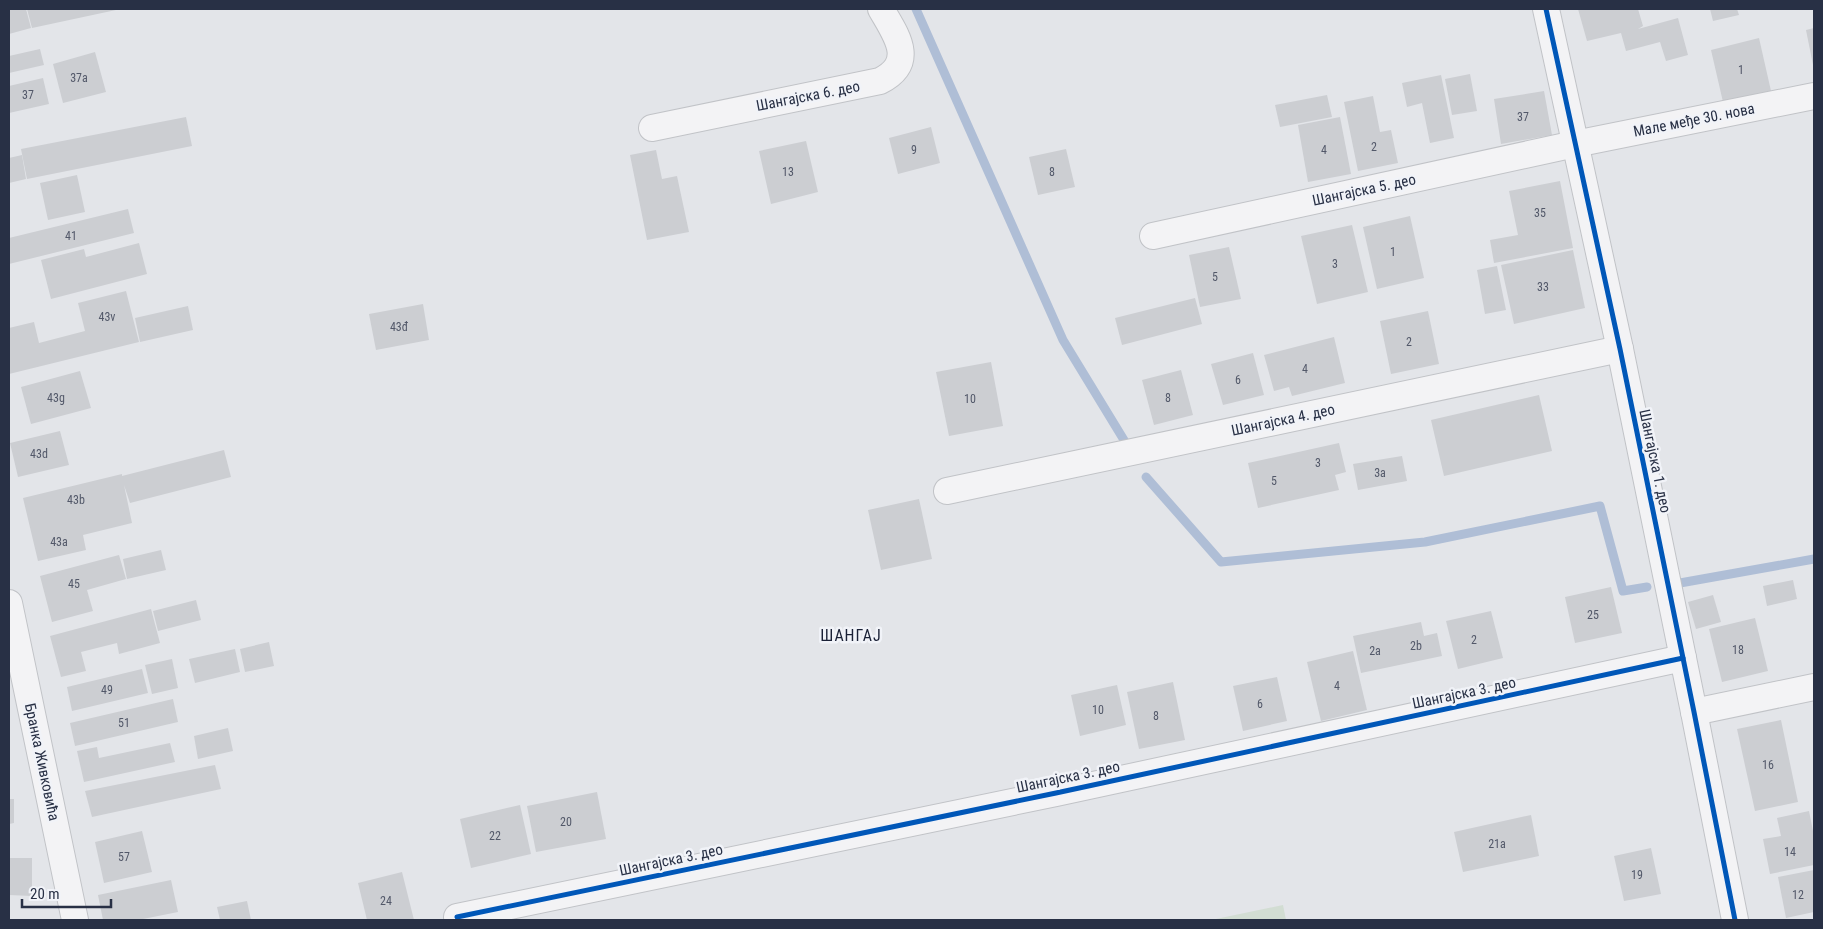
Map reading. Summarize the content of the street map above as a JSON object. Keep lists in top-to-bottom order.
{
  "streets": {
    "street": [
      "Шангајска 6. део",
      "Мале међе 30. нова",
      "Шангајска 5. део",
      "Шангајска 4. део",
      "Шангајска 1. део",
      "Шангајска 3. део",
      "Бранка Живковића"
    ]
  },
  "crossings": [
    ["Мале међе 30. нова", "Шангајска 5. део"],
    ["Мале међе 30. нова", "Шангајска 1. део"],
    ["Шангајска 5. део", "Шангајска 1. део"],
    ["Шангајска 4. део", "Шангајска 1. део"],
    ["Шангајска 1. део", "Шангајска 3. део"]
  ],
  "districts": ["ШАНГАЈ"],
  "house_numbers": [
    "1",
    "37a",
    "37",
    "37",
    "2",
    "9",
    "4",
    "13",
    "8",
    "35",
    "41",
    "1",
    "3",
    "5",
    "33",
    "43v",
    "43đ",
    "2",
    "4",
    "6",
    "43g",
    "8",
    "10",
    "43d",
    "3",
    "3a",
    "5",
    "43b",
    "43a",
    "45",
    "25",
    "2",
    "2b",
    "18",
    "2a",
    "4",
    "49",
    "6",
    "10",
    "8",
    "51",
    "16",
    "20",
    "22",
    "21a",
    "14",
    "57",
    "19",
    "12",
    "24"
  ],
  "scale_bar": "20 m"
}
